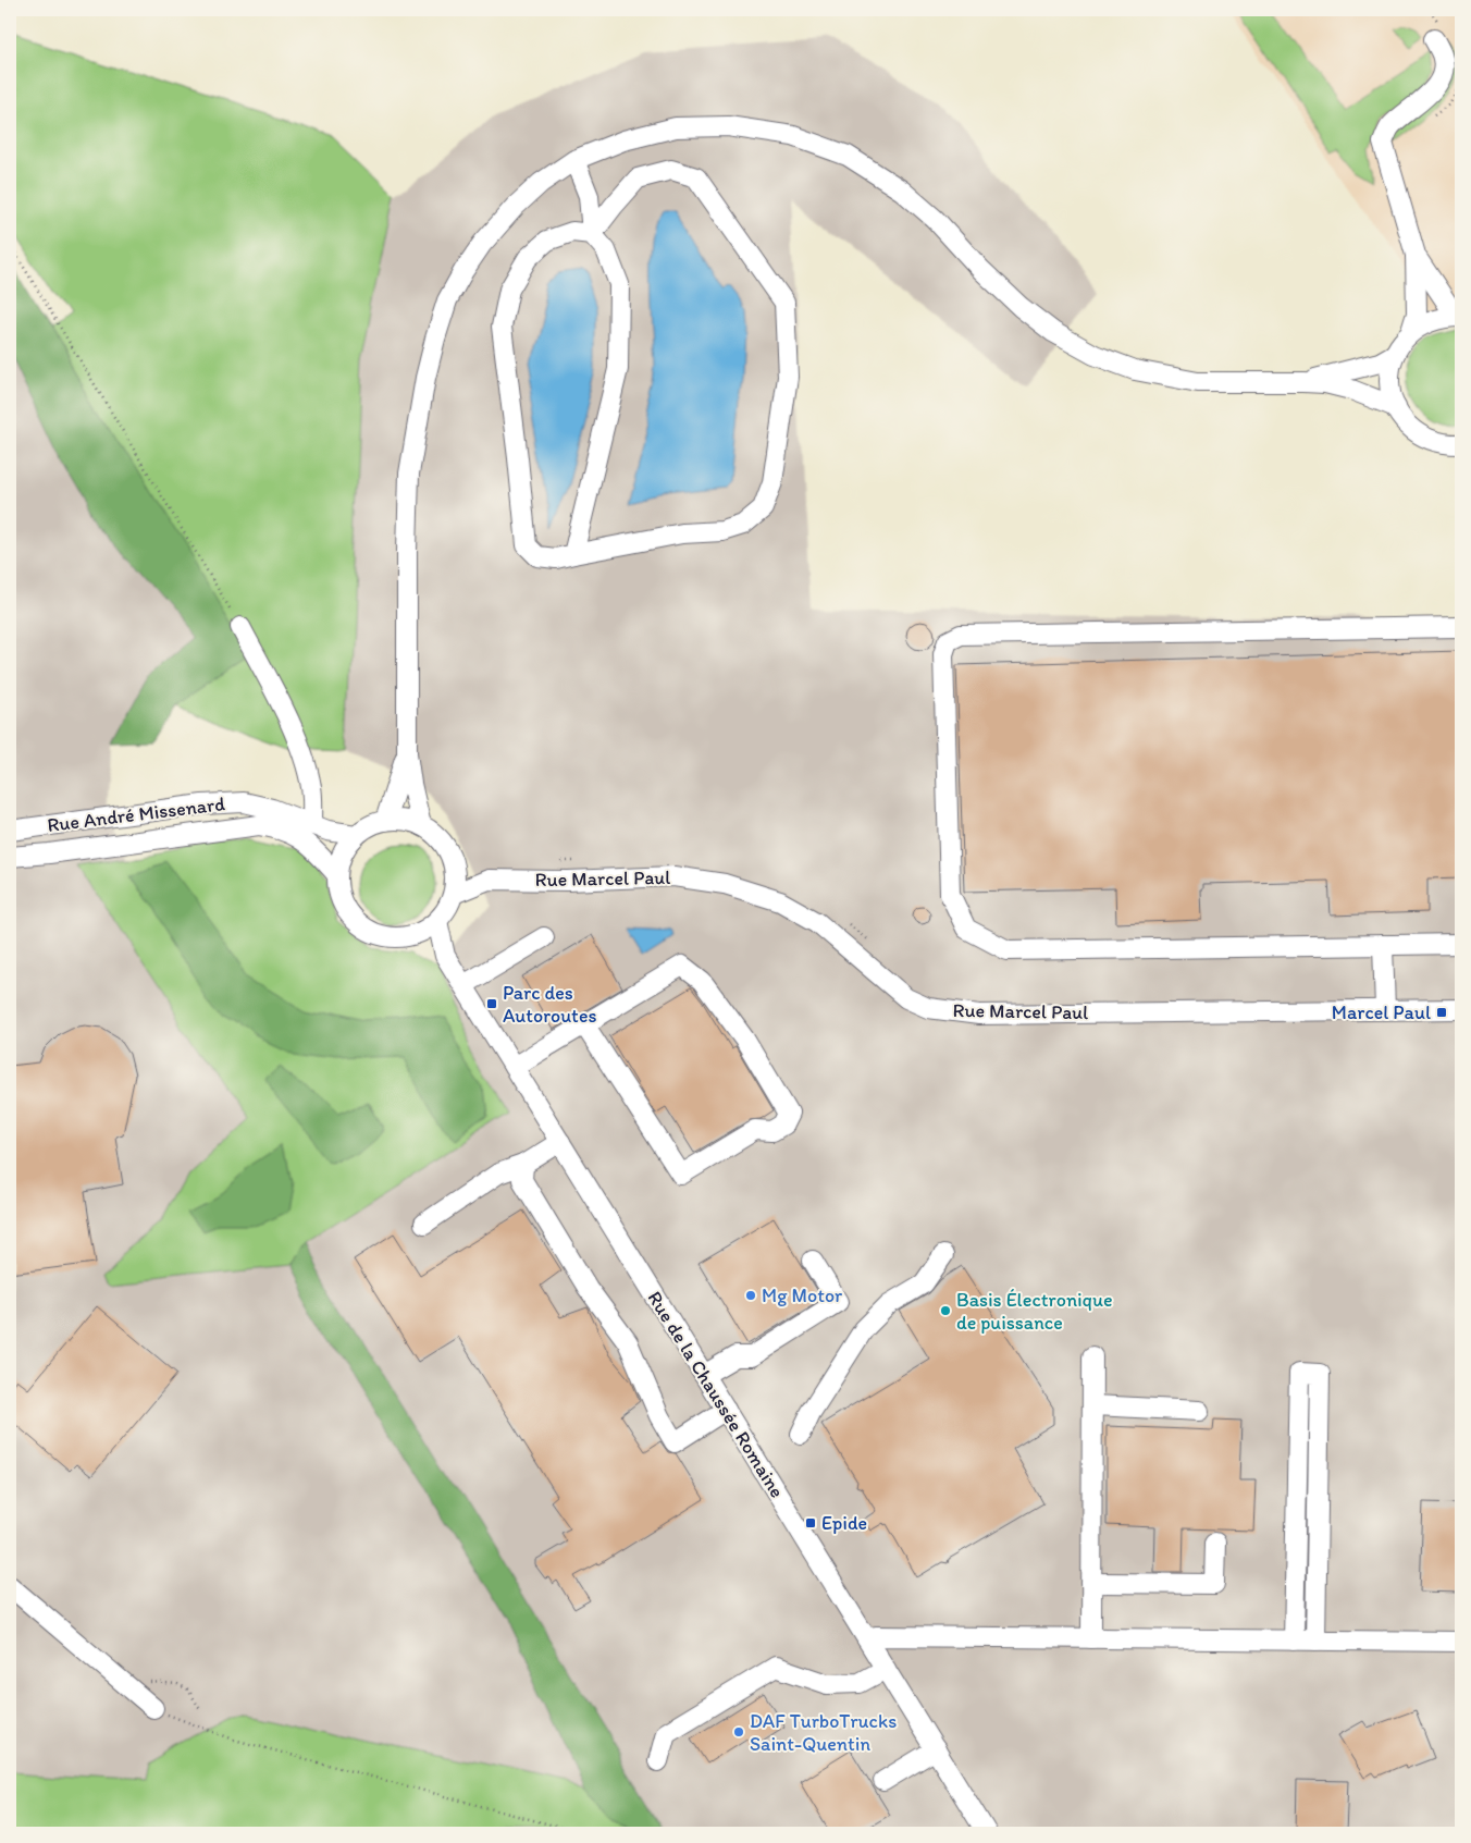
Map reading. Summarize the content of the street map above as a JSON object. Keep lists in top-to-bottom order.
{
  "streets": {
    "street": ["Rue André Missenard", "Rue Marcel Paul", "Rue de la Chaussée Romaine"]
  },
  "crossings": [
    ["Rue André Missenard", "Rue Marcel Paul"],
    ["Rue André Missenard", "Rue de la Chaussée Romaine"],
    ["Rue Marcel Paul", "Rue de la Chaussée Romaine"]
  ],
  "places": {
    "transit": ["Parc des Autoroutes", "Marcel Paul", "Epide"],
    "other": ["Mg Motor", "Basis Électronique de puissance", "DAF TurboTrucks Saint-Quentin"]
  }
}
